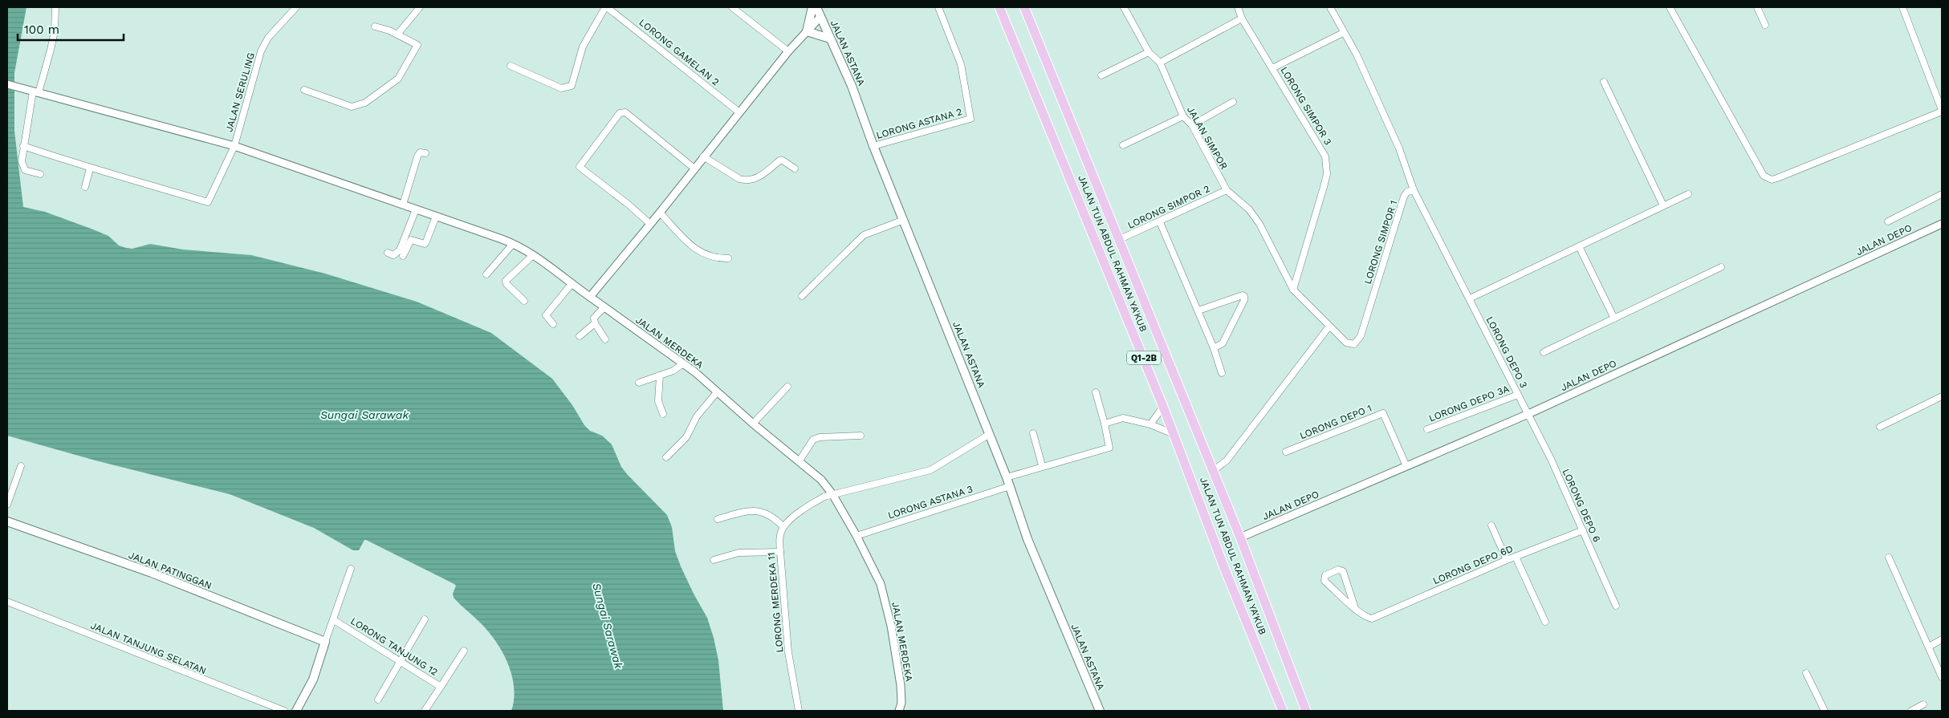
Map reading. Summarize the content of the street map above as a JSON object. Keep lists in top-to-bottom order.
{
  "streets": {
    "main road": [
      "JALAN ASTANA",
      "JALAN TUN ABDUL RAHMAN YA'KUB",
      "Q1-2B",
      "JALAN PATINGGAN"
    ],
    "street": [
      "LORONG GAMELAN 2",
      "JALAN SERULING",
      "LORONG SIMPOR 3",
      "LORONG ASTANA 2",
      "JALAN SIMPOR",
      "LORONG SIMPOR 2",
      "JALAN DEPO",
      "LORONG SIMPOR 1",
      "JALAN MERDEKA",
      "LORONG DEPO 3",
      "LORONG DEPO 3A",
      "LORONG DEPO 1",
      "LORONG ASTANA 3",
      "LORONG DEPO 6",
      "LORONG DEPO 6D",
      "LORONG MERDEKA 11",
      "LORONG TANJUNG 12",
      "JALAN TANJUNG SELATAN"
    ]
  },
  "crossings": [
    ["JALAN ASTANA", "LORONG ASTANA 2"],
    ["JALAN ASTANA", "LORONG ASTANA 3"],
    ["JALAN SERULING", "JALAN MERDEKA"],
    ["LORONG SIMPOR 3", "JALAN SIMPOR"],
    ["JALAN SIMPOR", "LORONG SIMPOR 2"],
    ["JALAN SIMPOR", "LORONG SIMPOR 1"],
    ["LORONG SIMPOR 2", "JALAN TUN ABDUL RAHMAN YA'KUB"],
    ["JALAN DEPO", "JALAN TUN ABDUL RAHMAN YA'KUB"],
    ["JALAN DEPO", "LORONG DEPO 3"],
    ["JALAN DEPO", "LORONG DEPO 1"],
    ["JALAN DEPO", "LORONG DEPO 6"],
    ["JALAN MERDEKA", "LORONG ASTANA 3"],
    ["LORONG DEPO 3", "LORONG DEPO 3A"],
    ["LORONG DEPO 3", "LORONG DEPO 6"],
    ["LORONG DEPO 6", "LORONG DEPO 6D"],
    ["JALAN PATINGGAN", "LORONG TANJUNG 12"]
  ],
  "water": ["Sungai Sarawak"],
  "scale_bar": "100 m"
}
